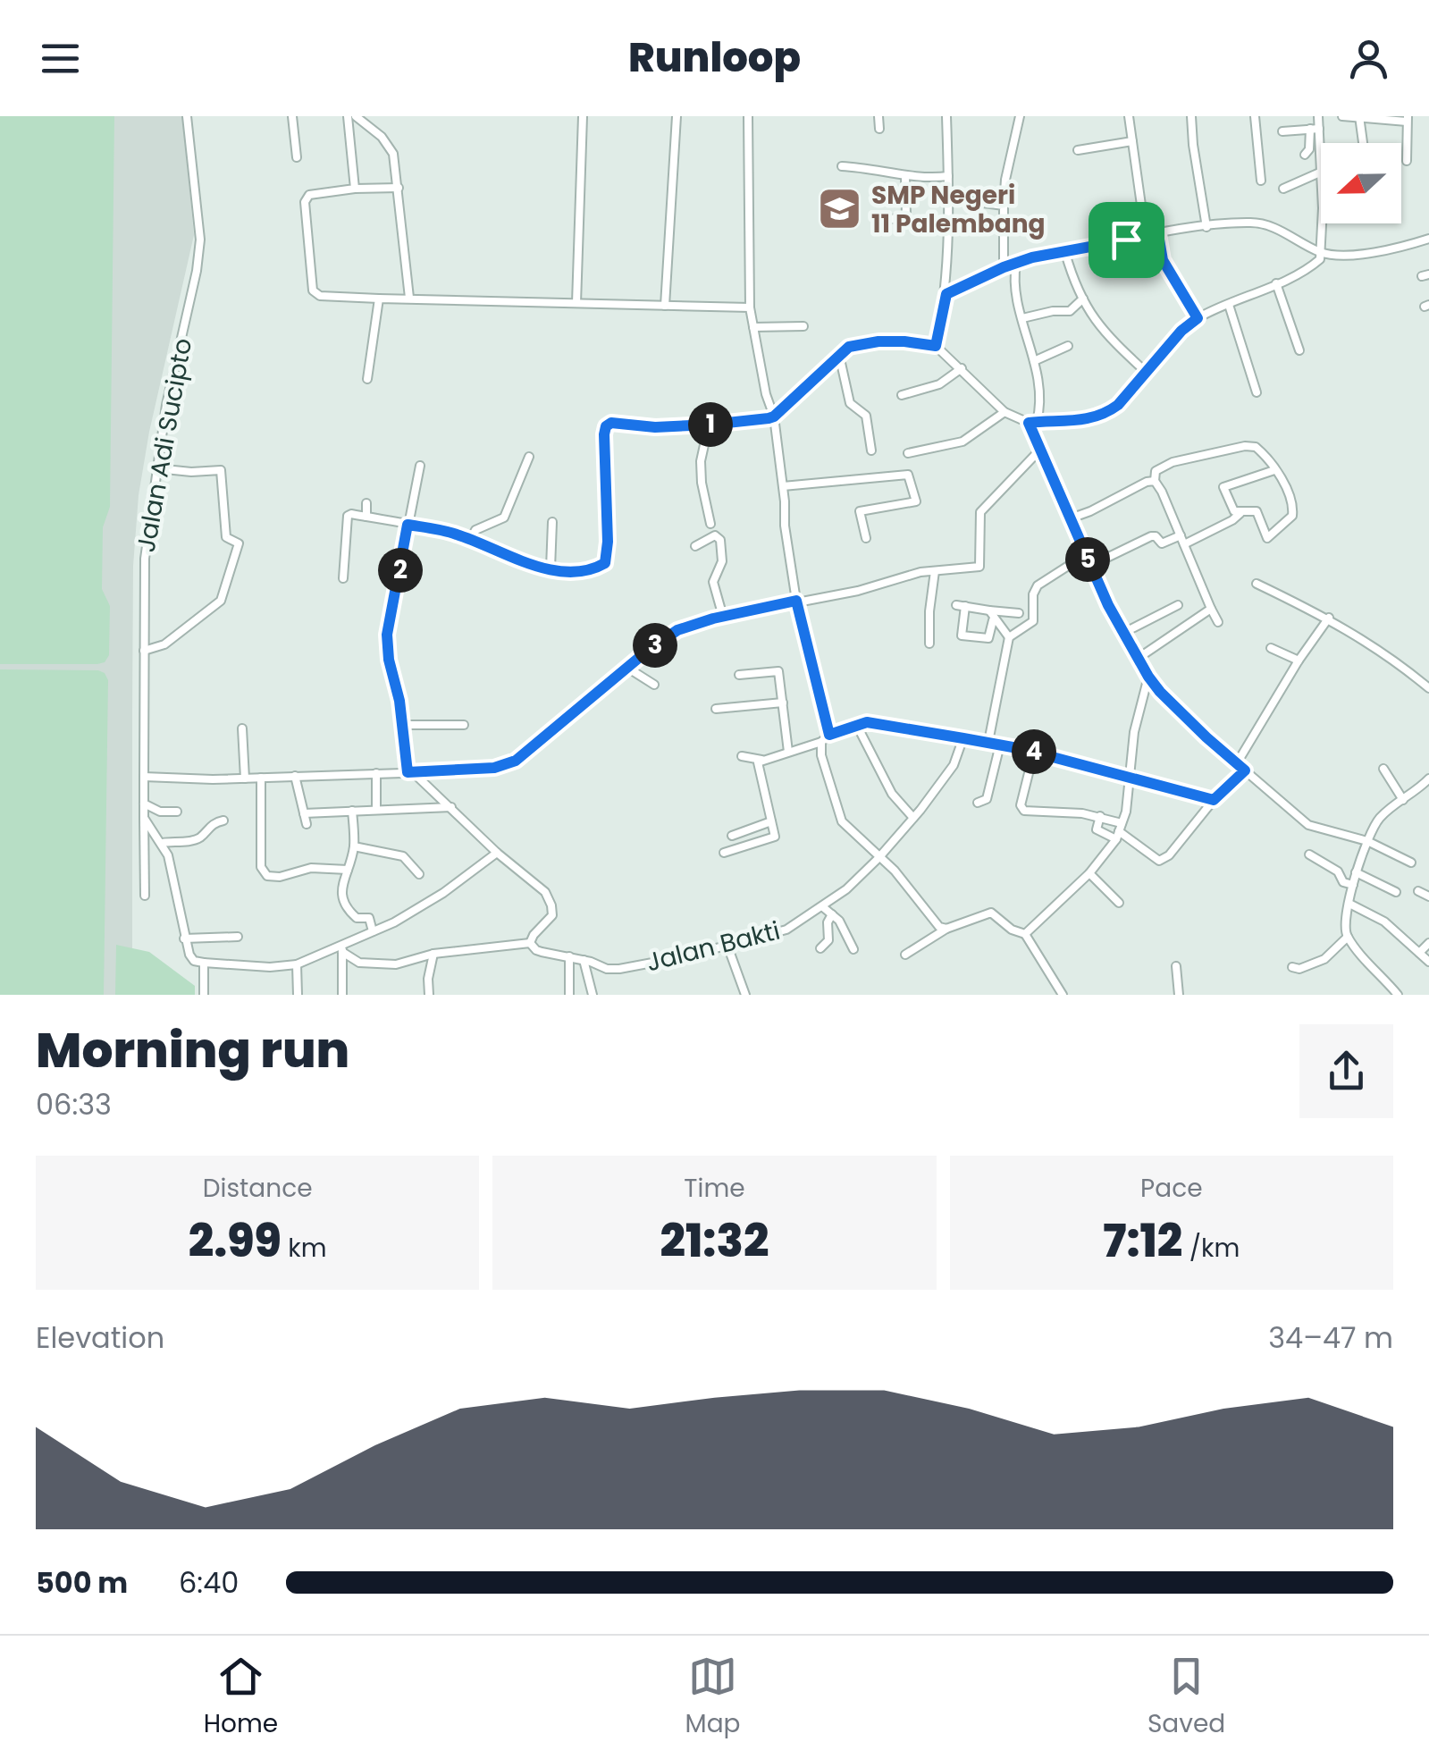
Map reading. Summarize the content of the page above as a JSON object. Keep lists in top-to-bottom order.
{
  "streets": {
    "street": ["Jalan Adi Sucipto", "Jalan Bakti"]
  },
  "places": {
    "school or university": ["SMP Negeri 11 Palembang"]
  },
  "north": "left",
  "page": {
    "header": "Runloop",
    "pins": [
      "1",
      "5",
      "2",
      "3",
      "4"
    ],
    "heading": ["Morning run", "06:33"],
    "stats": [
      ["Distance", "2.99 km"],
      ["Time", "21:32"],
      ["Pace", "7:12 /km"]
    ],
    "chart": ["Elevation", "34–47 m"],
    "list": [
      {
        "name": "500 m",
        "note": "6:40"
      }
    ],
    "tabs": ["Home", "Map", "Saved"]
  }
}
